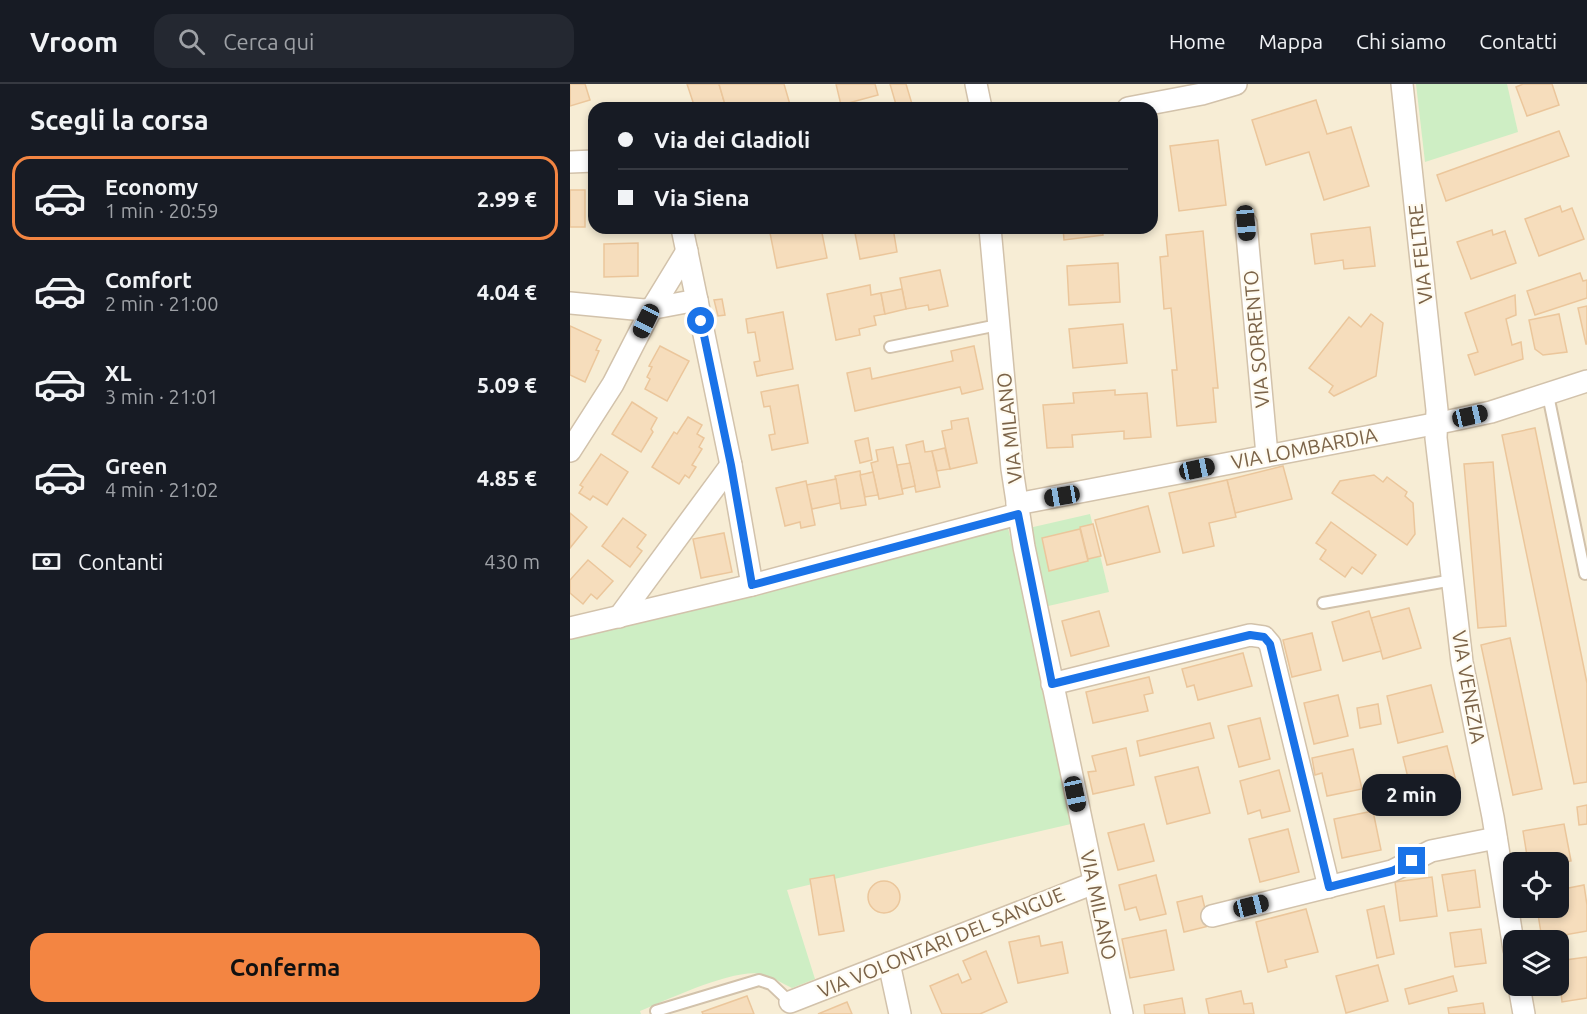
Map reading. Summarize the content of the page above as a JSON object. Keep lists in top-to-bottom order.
{
  "streets": {
    "street": [
      "VIA FELTRE",
      "VIA SORRENTO",
      "VIA MILANO",
      "VIA LOMBARDIA",
      "VIA VENEZIA",
      "VIA VOLONTARI DEL SANGUE"
    ]
  },
  "crossings": [
    ["VIA FELTRE", "VIA LOMBARDIA"],
    ["VIA FELTRE", "VIA VENEZIA"],
    ["VIA SORRENTO", "VIA LOMBARDIA"],
    ["VIA MILANO", "VIA LOMBARDIA"],
    ["VIA MILANO", "VIA VOLONTARI DEL SANGUE"],
    ["VIA LOMBARDIA", "VIA VENEZIA"]
  ],
  "page": {
    "header": "Vroom",
    "search": "Cerca qui",
    "nav": [
      "Home",
      "Mappa",
      "Chi siamo",
      "Contatti"
    ],
    "heading": "Scegli la corsa",
    "banner": ["Via dei Gladioli", "Via Siena"],
    "list": [
      {
        "name": "Economy",
        "note": "1 min · 20:59",
        "value": "2.99 €"
      },
      {
        "name": "Comfort",
        "note": "2 min · 21:00",
        "value": "4.04 €"
      },
      {
        "name": "XL",
        "note": "3 min · 21:01",
        "value": "5.09 €"
      },
      {
        "name": "Green",
        "note": "4 min · 21:02",
        "value": "4.85 €"
      }
    ],
    "pay": ["Contanti", "430 m"],
    "bubble": "2 min",
    "buttons": "Conferma"
  }
}
